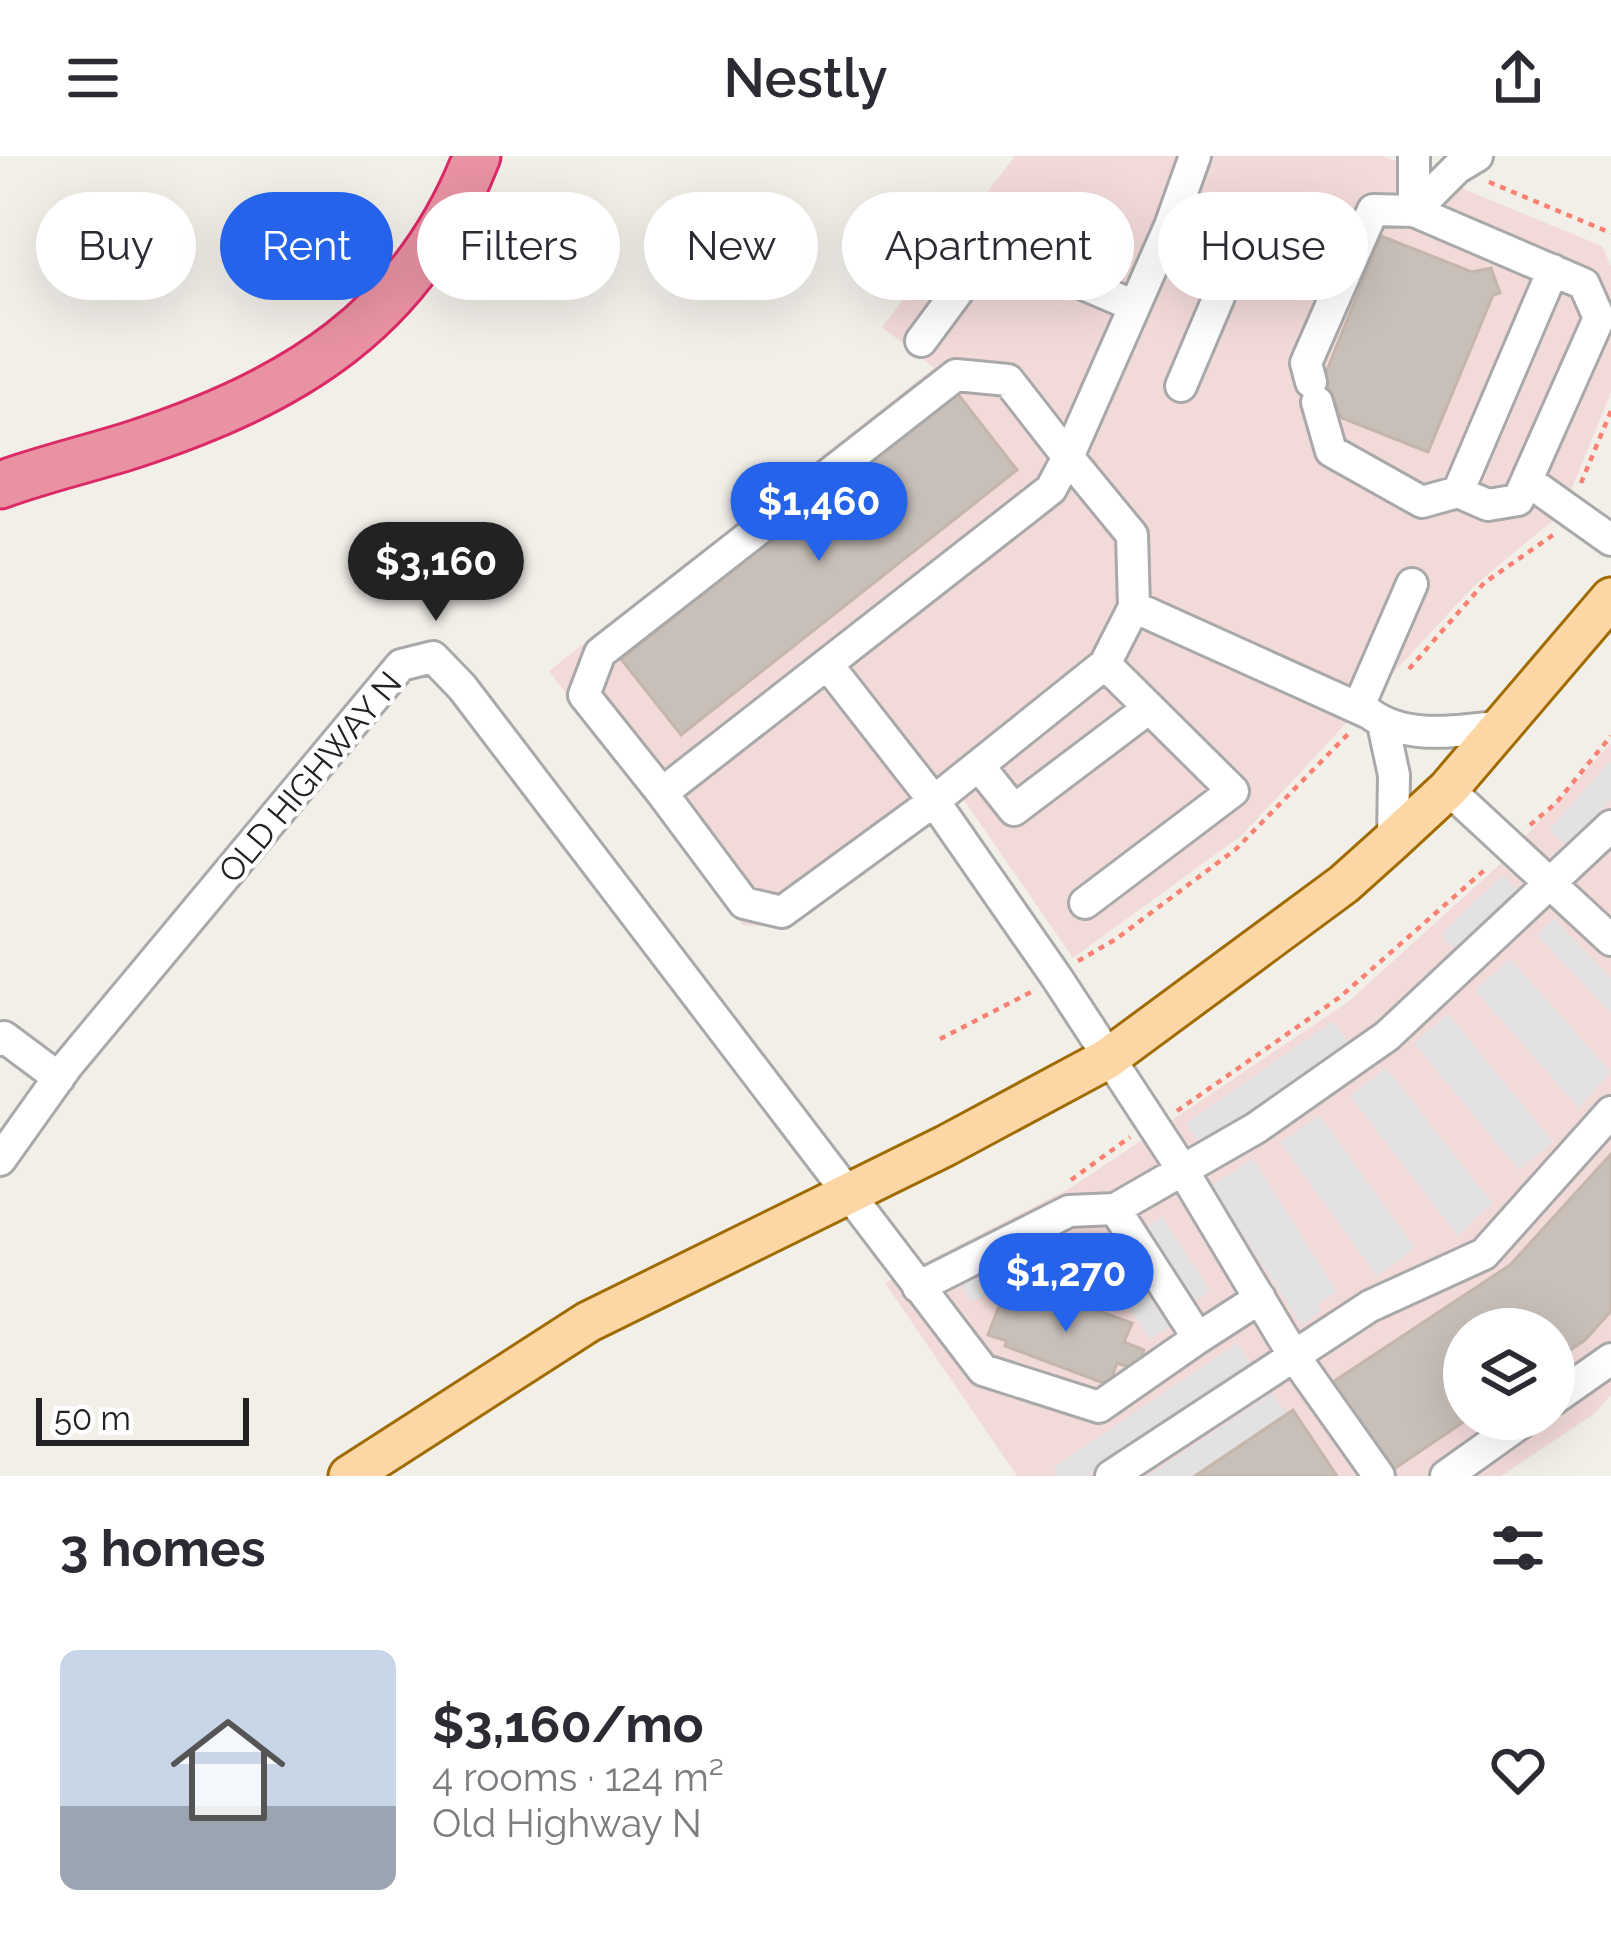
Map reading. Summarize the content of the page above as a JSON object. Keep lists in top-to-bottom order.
{
  "streets": {
    "street": ["OLD HIGHWAY N"]
  },
  "scale_bar": "50 m",
  "page": {
    "header": "Nestly",
    "chip": [
      "Buy",
      "Rent",
      "Filters",
      "New",
      "Apartment",
      "House"
    ],
    "price": ["$1,460", "$3,160", "$1,270"],
    "scale": "50 m",
    "heading": "3 homes",
    "list": [
      {
        "name": "$3,160/mo",
        "note": "4 rooms · 124 m² · Old Highway N"
      }
    ]
  }
}
